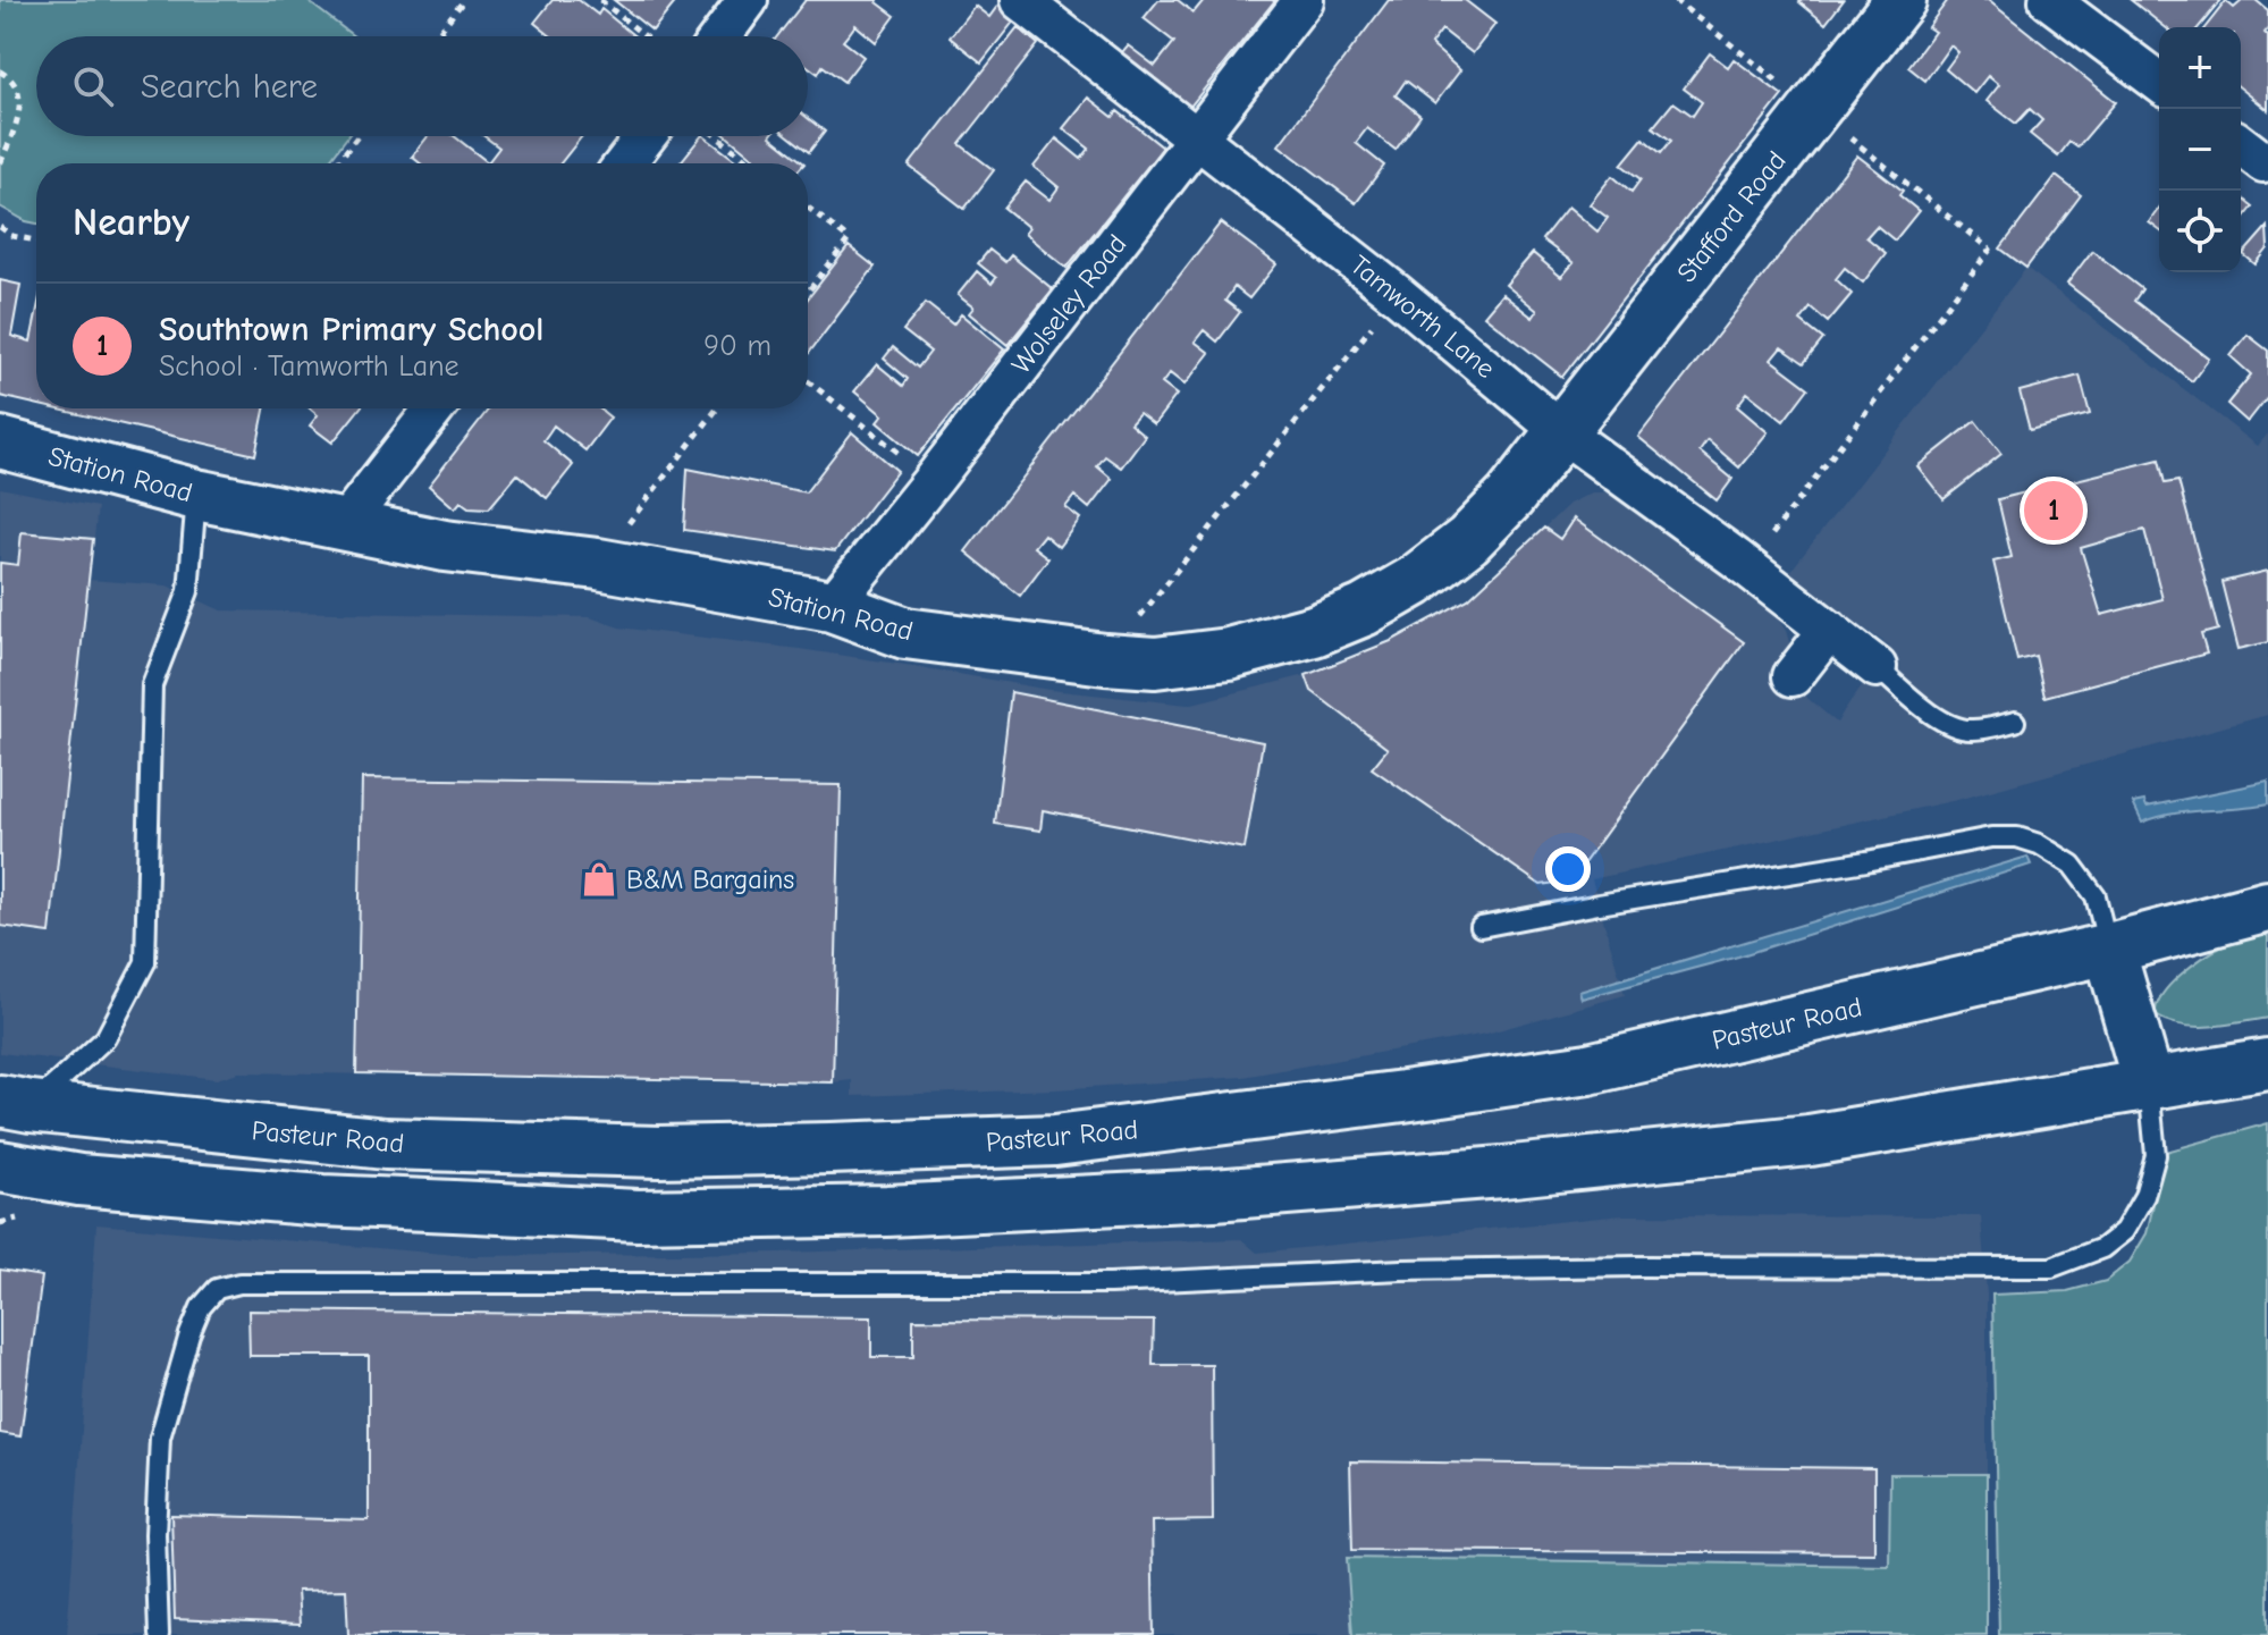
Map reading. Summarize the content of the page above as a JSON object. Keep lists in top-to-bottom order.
{
  "streets": {
    "main road": ["Stafford Road", "Station Road", "Pasteur Road"],
    "street": ["Wolseley Road", "Tamworth Lane"]
  },
  "crossings": [
    ["Stafford Road", "Tamworth Lane"],
    ["Stafford Road", "Station Road"],
    ["Wolseley Road", "Tamworth Lane"],
    ["Wolseley Road", "Station Road"],
    ["Tamworth Lane", "Station Road"]
  ],
  "places": {
    "shop": ["B&M Bargains"]
  },
  "page": {
    "map_buttons": ["+", "−"],
    "search": "Search here",
    "heading": "Nearby",
    "list": [
      {
        "mark": "1",
        "name": "Southtown Primary School",
        "note": "School · Tamworth Lane",
        "value": "90 m"
      }
    ],
    "pins": "1"
  }
}
